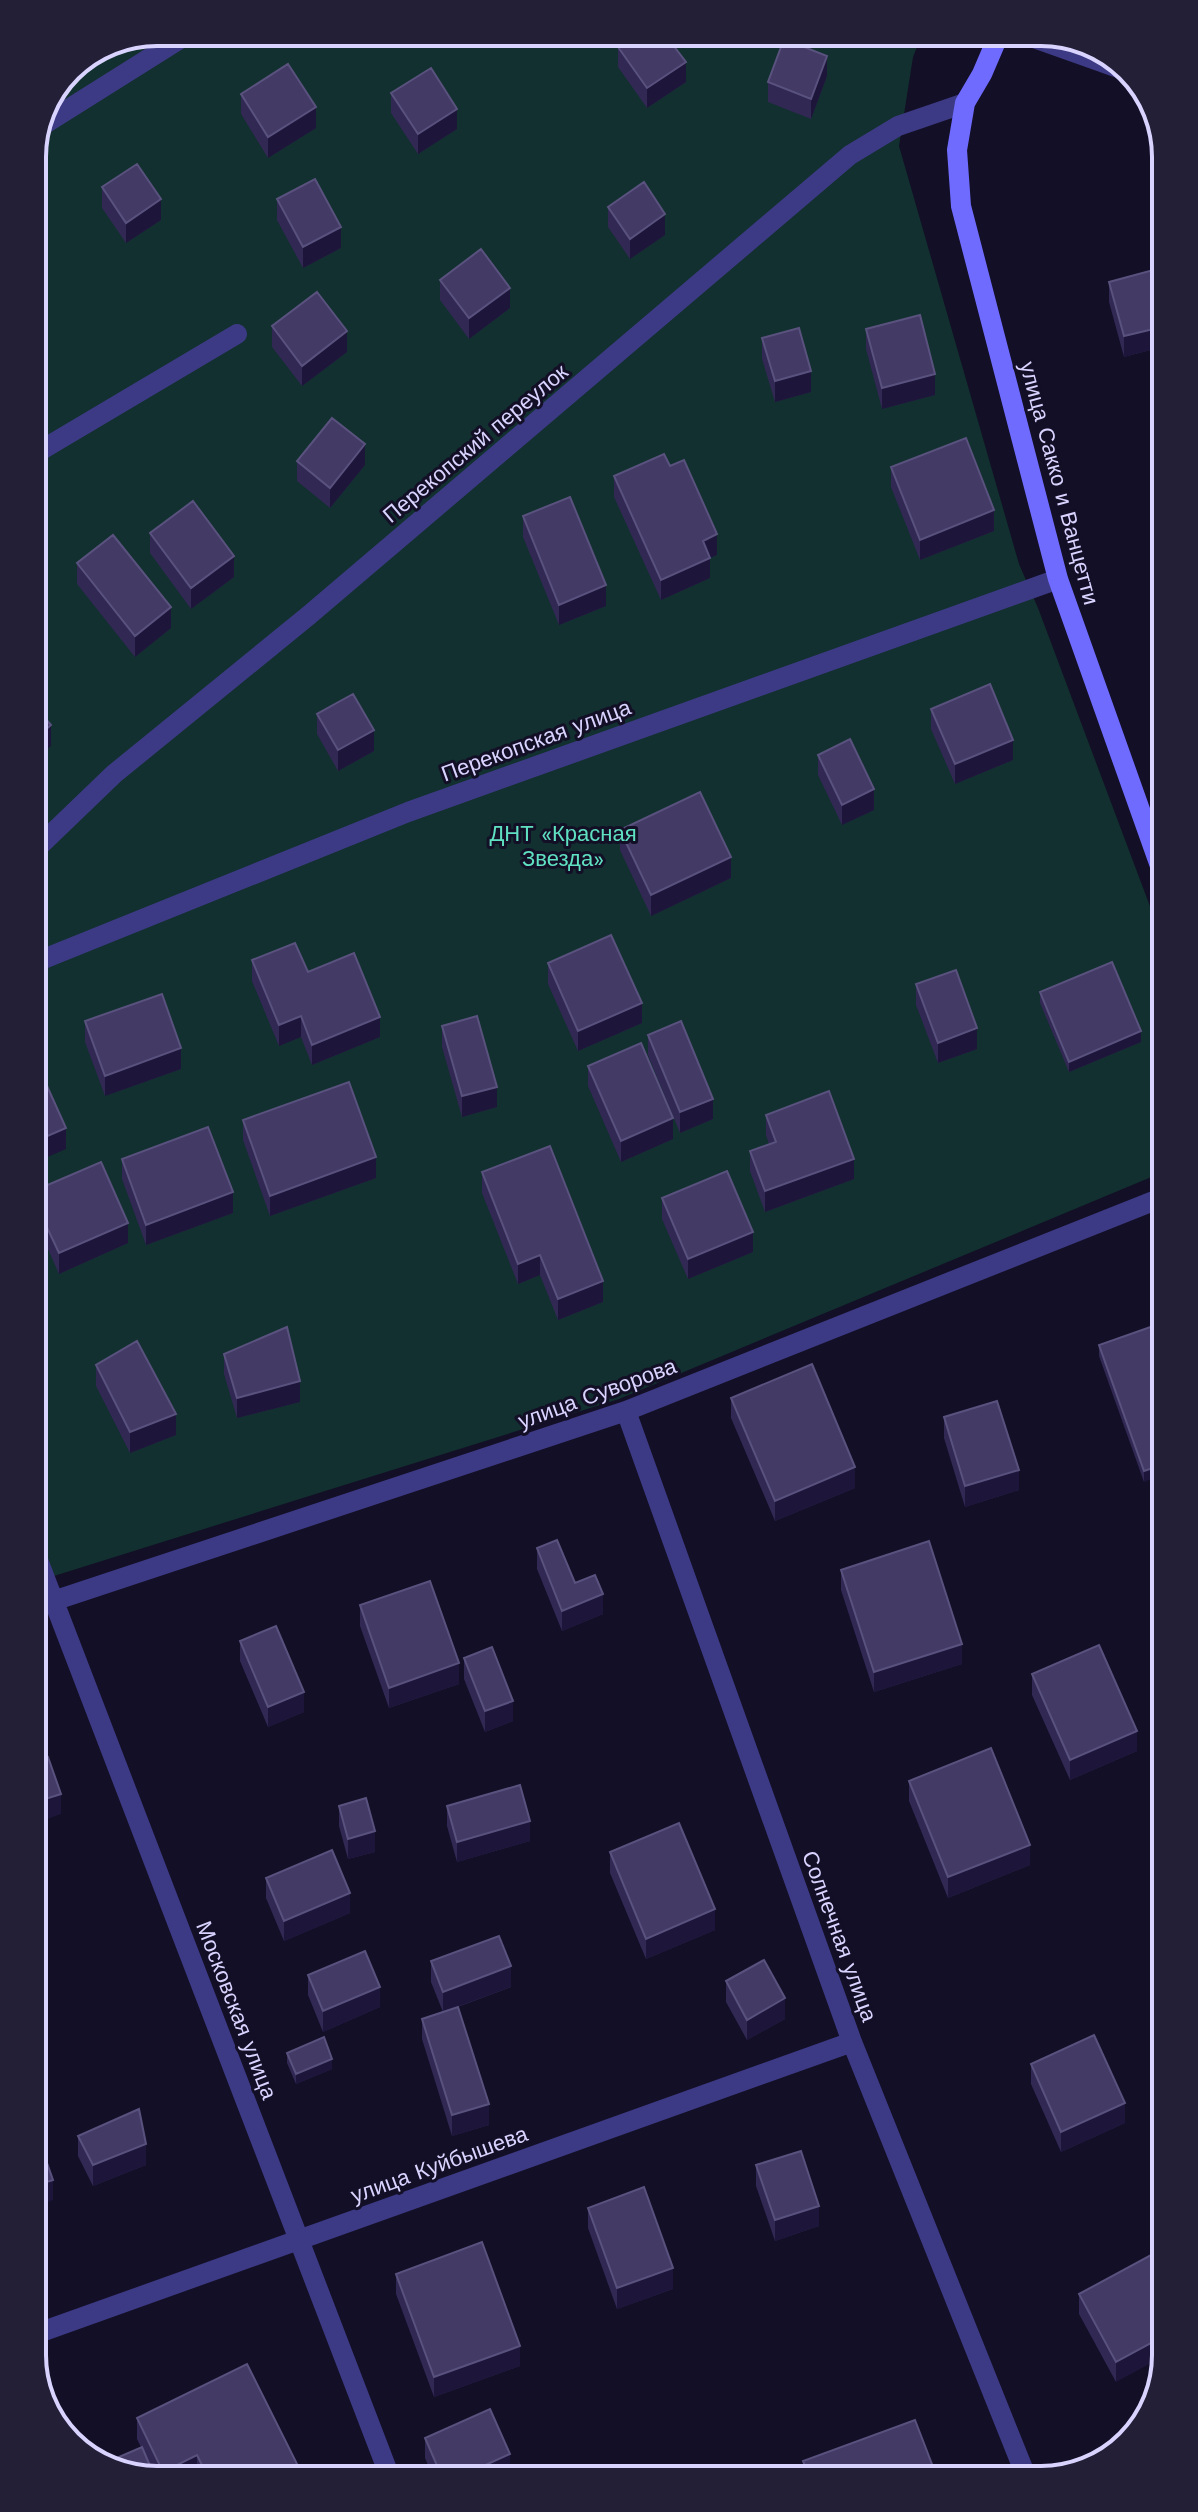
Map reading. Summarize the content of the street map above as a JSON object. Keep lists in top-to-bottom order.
{
  "streets": {
    "main road": ["улица Сакко и Ванцетти"],
    "street": [
      "Перекопский переулок",
      "Перекопская улица",
      "улица Суворова",
      "Солнечная улица",
      "Московская улица",
      "улица Куйбышева"
    ]
  },
  "crossings": [
    ["Перекопский переулок", "улица Сакко и Ванцетти"],
    ["улица Сакко и Ванцетти", "Перекопская улица"],
    ["улица Суворова", "Солнечная улица"],
    ["улица Суворова", "Московская улица"],
    ["Солнечная улица", "улица Куйбышева"],
    ["Московская улица", "улица Куйбышева"]
  ],
  "parks": ["ДНТ «Красная Звезда»"]
}
